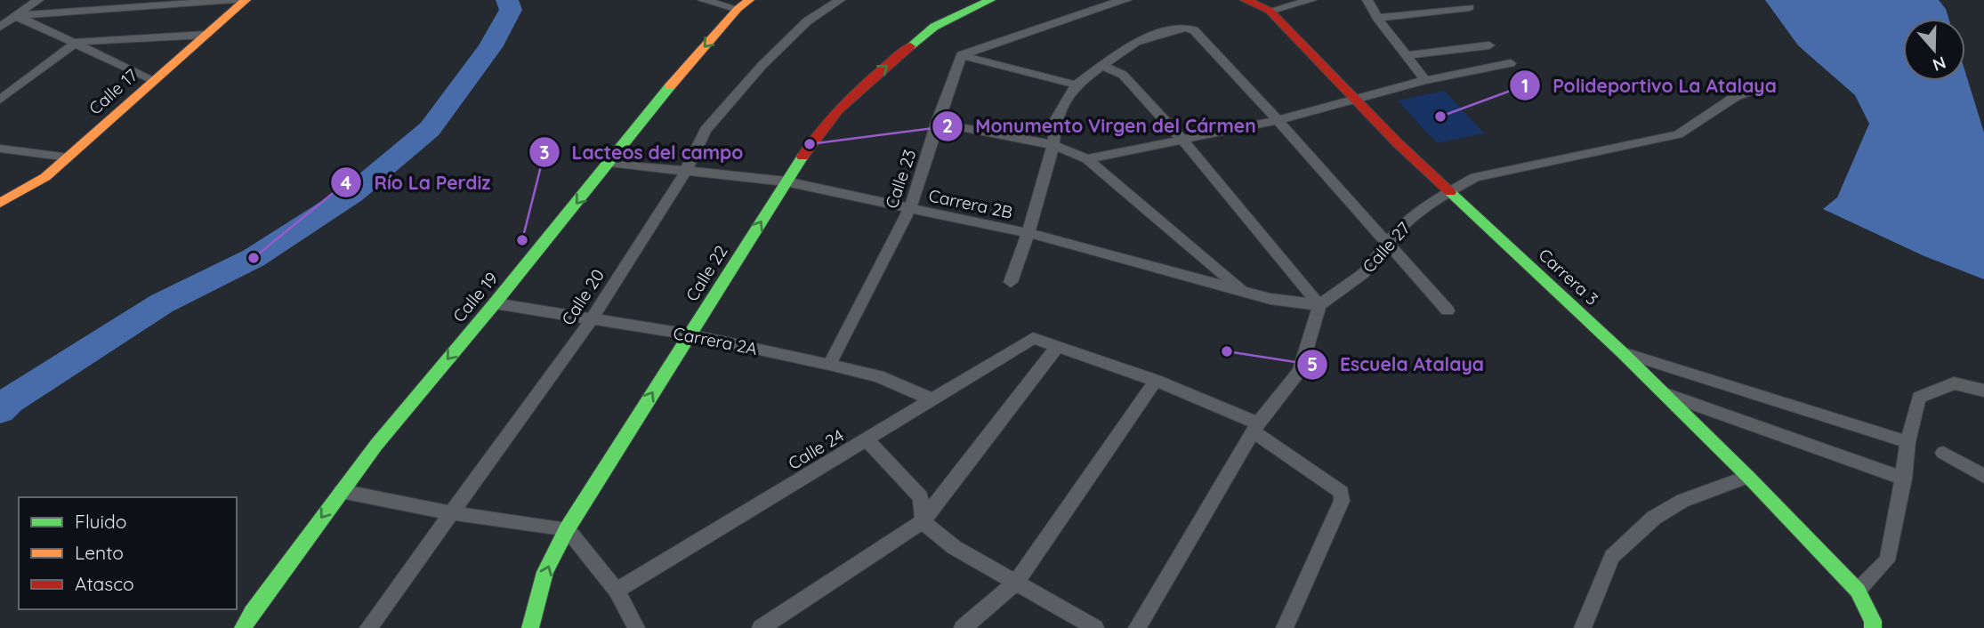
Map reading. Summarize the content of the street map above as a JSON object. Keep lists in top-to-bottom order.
{
  "streets": {
    "main road": [
      "Calle 17",
      "Calle 22",
      "Carrera 3",
      "Calle 19"
    ],
    "street": [
      "Calle 23",
      "Carrera 2B",
      "Calle 27",
      "Calle 20",
      "Carrera 2A",
      "Calle 24"
    ]
  },
  "crossings": [
    ["Calle 23", "Carrera 2B"],
    ["Calle 23", "Carrera 2A"],
    ["Carrera 2B", "Calle 27"],
    ["Carrera 2B", "Calle 22"],
    ["Carrera 2B", "Calle 19"],
    ["Carrera 2B", "Calle 20"],
    ["Calle 27", "Carrera 3"],
    ["Calle 22", "Carrera 2A"],
    ["Calle 19", "Carrera 2A"],
    ["Calle 20", "Carrera 2A"],
    ["Carrera 2A", "Calle 24"]
  ],
  "one_way": ["Calle 22", "Calle 19"],
  "places": [
    "Polideportivo La Atalaya",
    "Monumento Virgen del Cármen",
    "Lacteos del campo",
    "Río La Perdiz",
    "Escuela Atalaya"
  ],
  "legend": ["Fluido", "Lento", "Atasco"],
  "north": "bottom"
}
